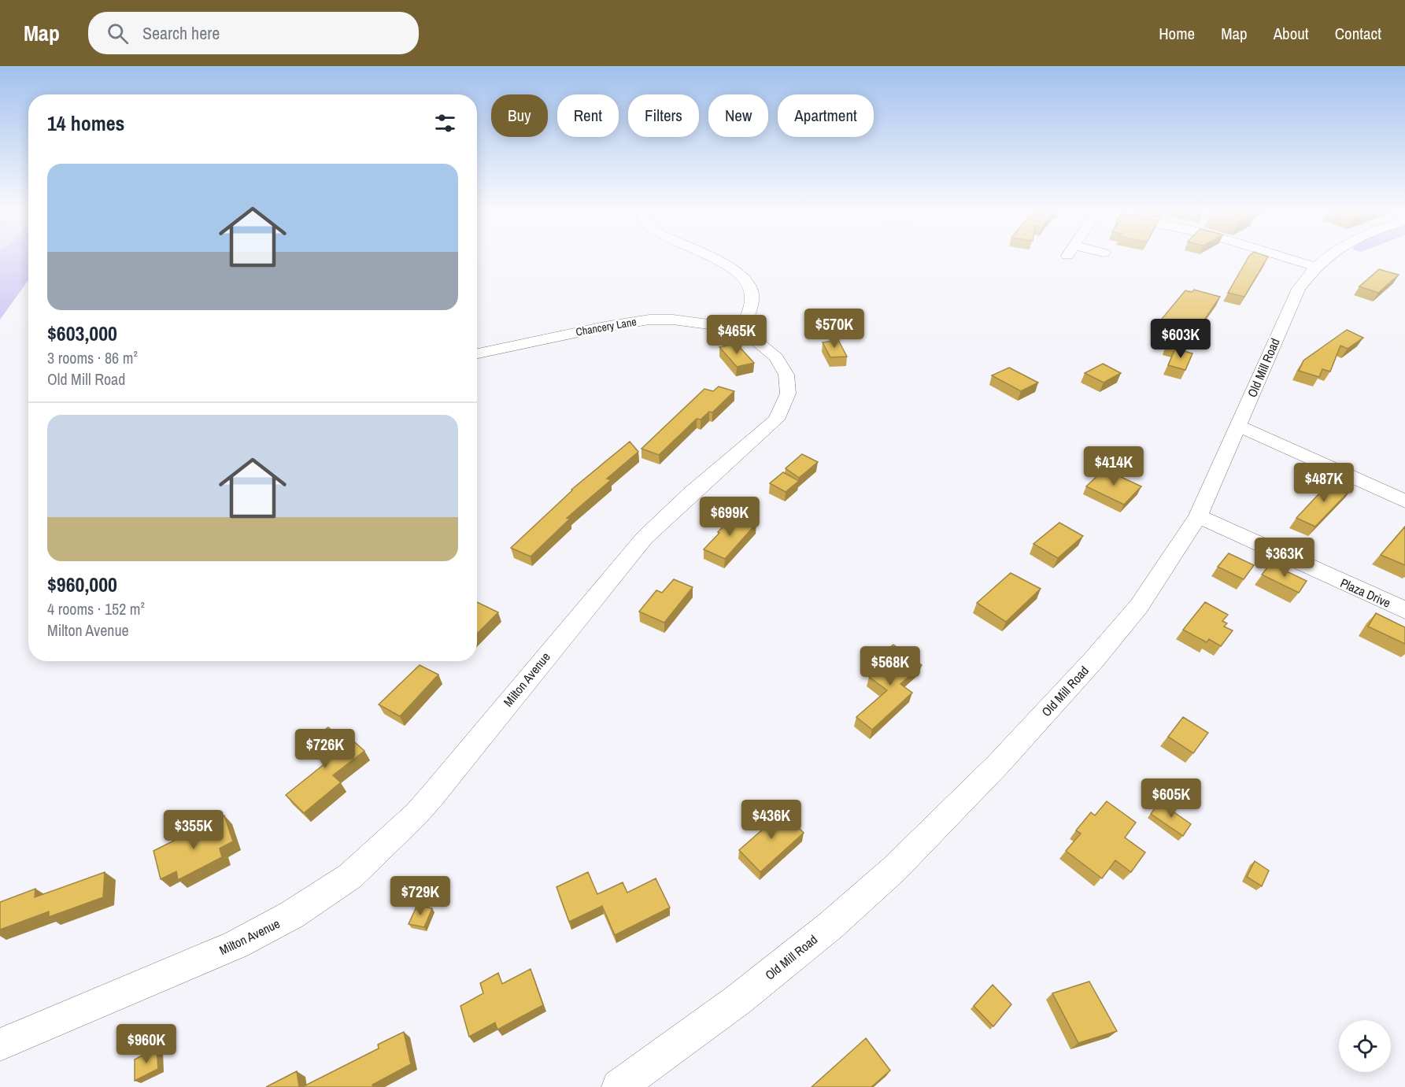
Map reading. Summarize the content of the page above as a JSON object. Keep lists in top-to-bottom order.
{
  "streets": {
    "street": [
      "Chancery Lane",
      "Old Mill Road",
      "Plaza Drive",
      "Milton Avenue"
    ]
  },
  "crossings": [
    ["Chancery Lane", "Milton Avenue"],
    ["Old Mill Road", "Plaza Drive"]
  ],
  "page": {
    "header": "Map",
    "search": "Search here",
    "nav": [
      "Home",
      "Map",
      "About",
      "Contact"
    ],
    "chip": [
      "Buy",
      "Rent",
      "Filters",
      "New",
      "Apartment"
    ],
    "heading": "14 homes",
    "list": [
      {
        "name": "$603,000",
        "note": "3 rooms · 86 m² · Old Mill Road"
      },
      {
        "name": "$960,000",
        "note": "4 rooms · 152 m² · Milton Avenue"
      }
    ],
    "price": [
      "$570K",
      "$465K",
      "$603K",
      "$414K",
      "$487K",
      "$699K",
      "$363K",
      "$568K",
      "$726K",
      "$605K",
      "$436K",
      "$355K",
      "$729K",
      "$960K"
    ]
  }
}
